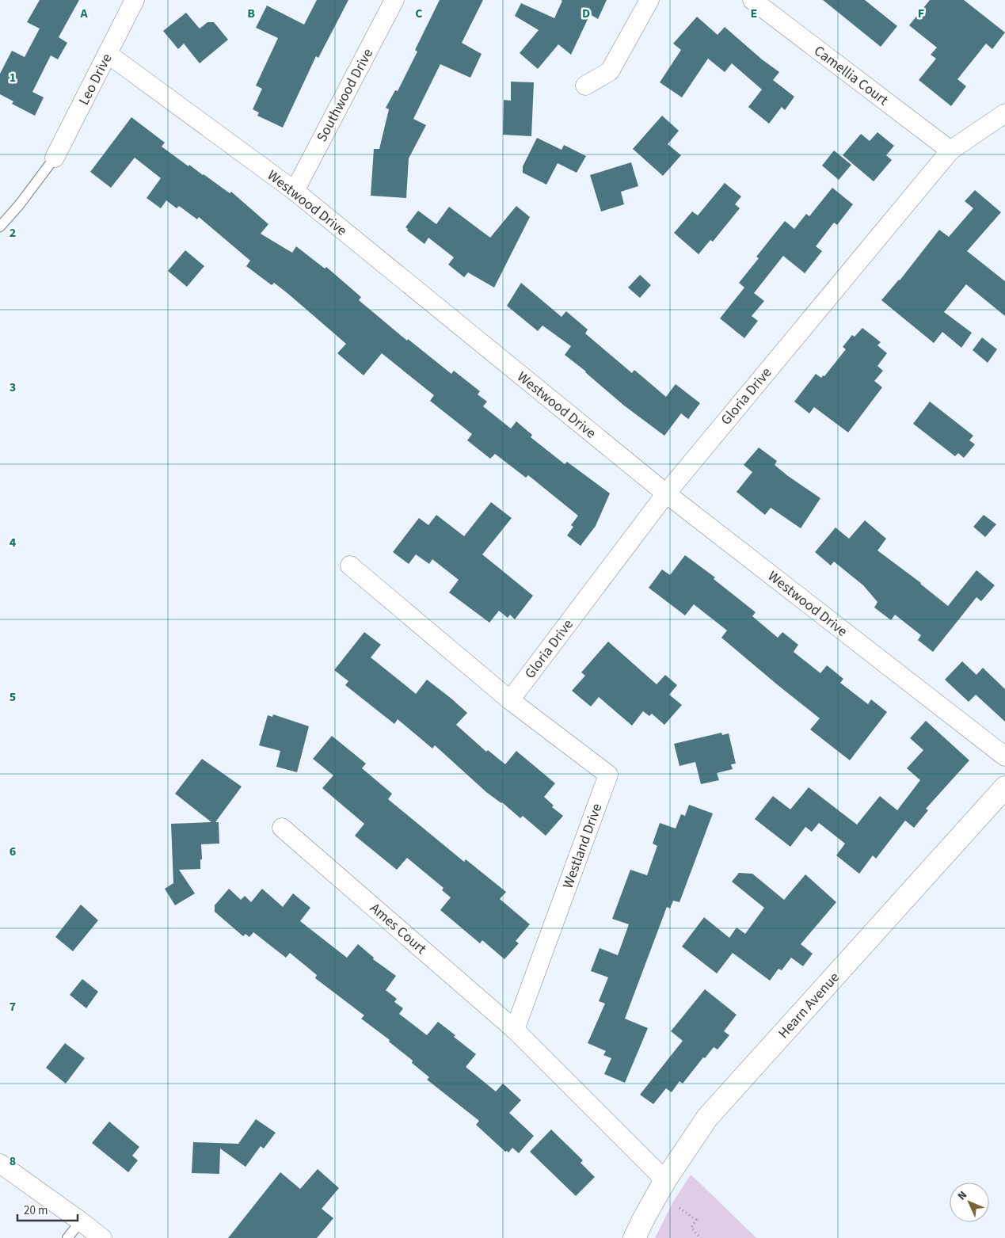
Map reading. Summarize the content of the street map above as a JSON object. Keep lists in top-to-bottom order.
{
  "streets": {
    "main road": ["Hearn Avenue"],
    "street": [
      "Camellia Court",
      "Leo Drive",
      "Southwood Drive",
      "Westwood Drive",
      "Gloria Drive",
      "Westland Drive",
      "Ames Court"
    ]
  },
  "crossings": [
    ["Camellia Court", "Gloria Drive"],
    ["Leo Drive", "Westwood Drive"],
    ["Southwood Drive", "Westwood Drive"],
    ["Westwood Drive", "Gloria Drive"],
    ["Gloria Drive", "Westland Drive"],
    ["Westland Drive", "Ames Court"]
  ],
  "scale_bar": "20 m",
  "north": "top left",
  "grid": {
    "columns": [
      "A",
      "B",
      "C",
      "D",
      "E",
      "F"
    ],
    "rows": [
      "1",
      "2",
      "3",
      "4",
      "5",
      "6",
      "7",
      "8"
    ]
  }
}
